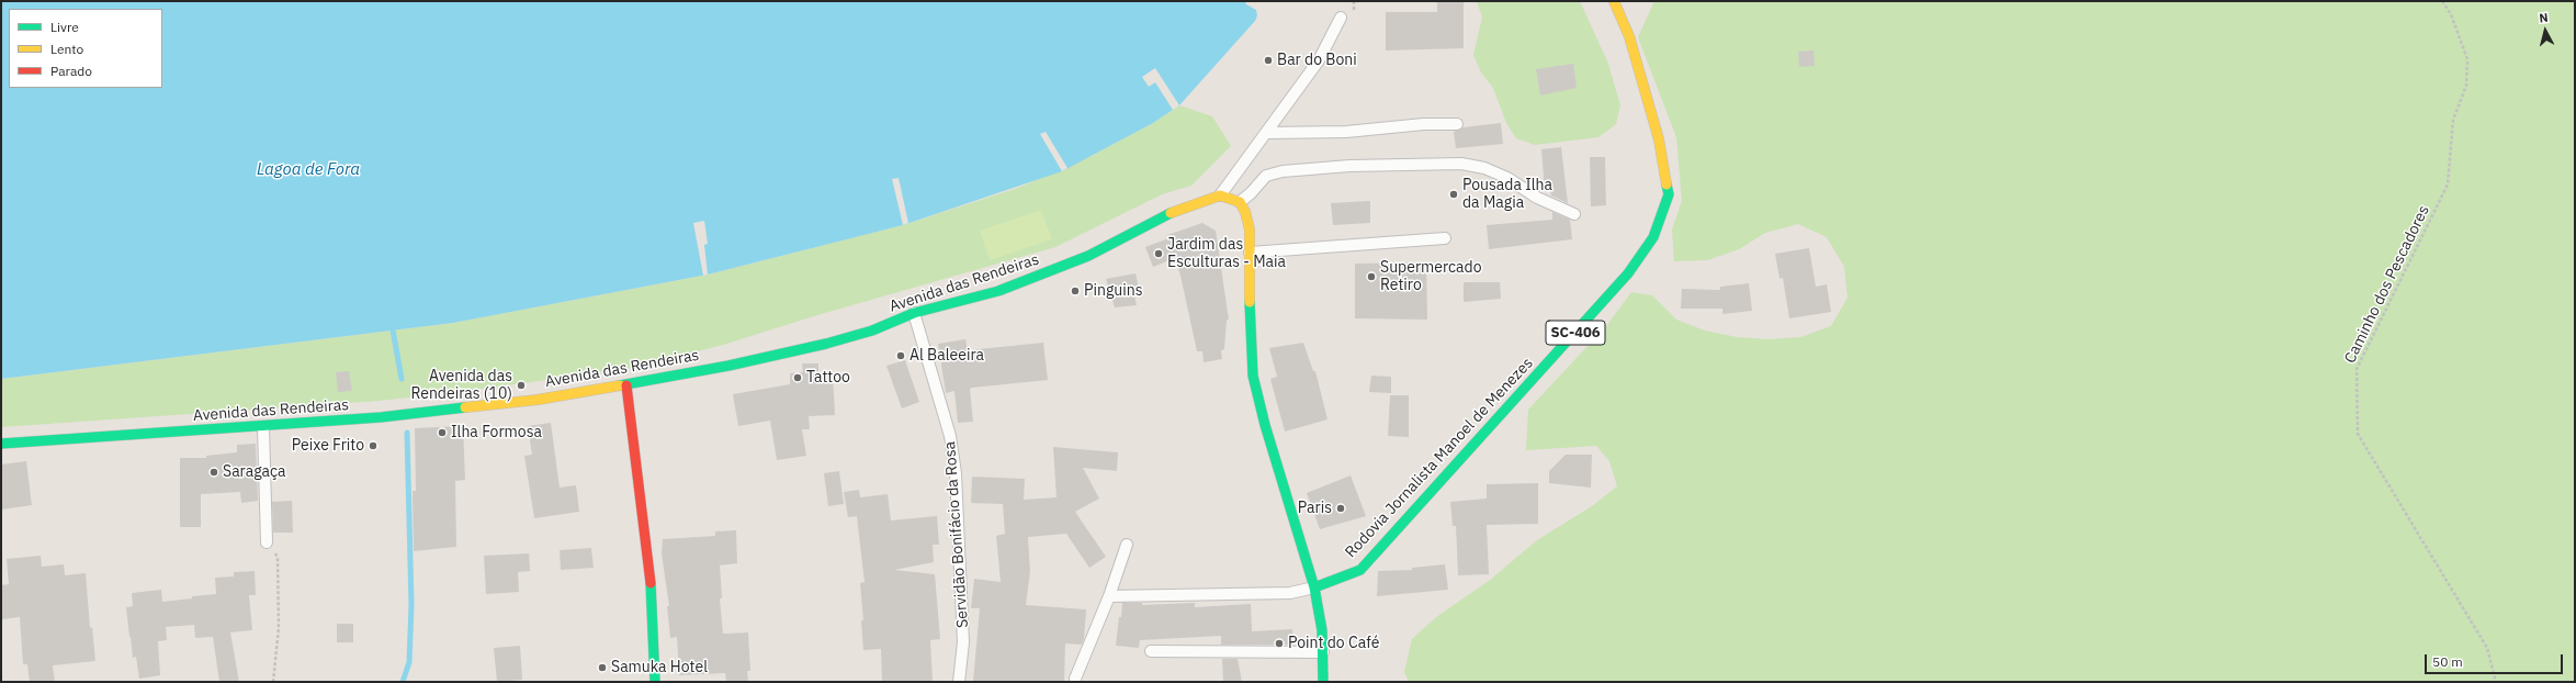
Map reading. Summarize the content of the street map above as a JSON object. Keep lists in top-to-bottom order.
{
  "streets": {
    "main road": ["Avenida das Rendeiras", "SC-406", "Rodovia Jornalista Manoel de Menezes"],
    "lane": ["Servidão Bonifácio da Rosa"],
    "path": ["Caminho dos Pescadores"]
  },
  "crossings": [
    ["Avenida das Rendeiras", "Servidão Bonifácio da Rosa"]
  ],
  "water": ["Lagoa de Fora"],
  "places": [
    "Bar do Boni",
    "Pousada Ilha da Magia",
    "Jardim das Esculturas - Maia",
    "Supermercado Retiro",
    "Pinguins",
    "Al Baleeira",
    "Tattoo",
    "Avenida das Rendeiras (10)",
    "Ilha Formosa",
    "Peixe Frito",
    "Saragaça",
    "Paris",
    "Point do Café",
    "Samuka Hotel"
  ],
  "legend": ["Livre", "Lento", "Parado"],
  "scale_bar": "50 m",
  "north": "top"
}
